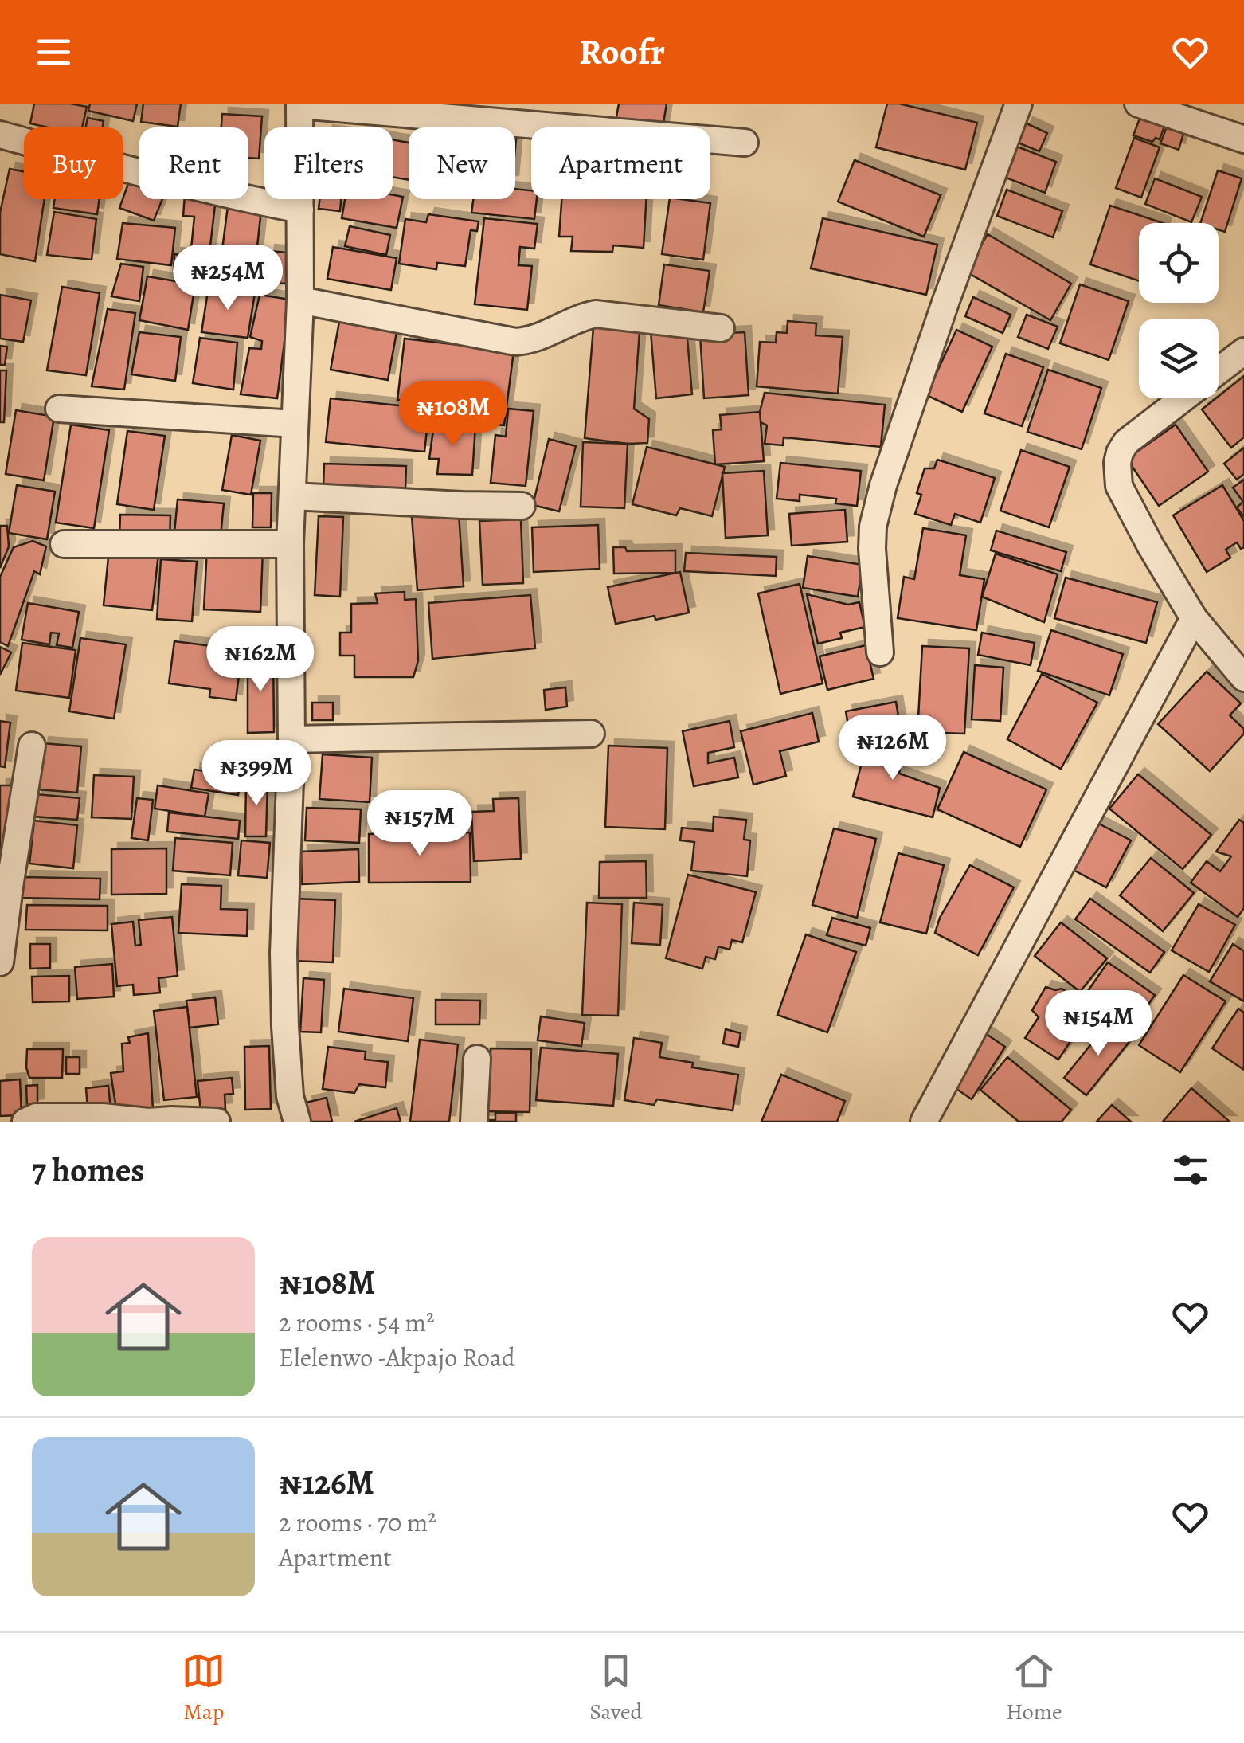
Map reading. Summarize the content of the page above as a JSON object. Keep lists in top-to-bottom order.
{
  "page": {
    "header": "Roofr",
    "chip": [
      "Buy",
      "Rent",
      "Filters",
      "New",
      "Apartment"
    ],
    "price": [
      "₦254M",
      "₦108M",
      "₦162M",
      "₦126M",
      "₦399M",
      "₦157M",
      "₦154M"
    ],
    "heading": "7 homes",
    "list": [
      {
        "name": "₦108M",
        "note": "2 rooms · 54 m² · Elelenwo -Akpajo Road"
      },
      {
        "name": "₦126M",
        "note": "2 rooms · 70 m² · Apartment"
      }
    ],
    "tabs": ["Map", "Saved", "Home"]
  }
}
